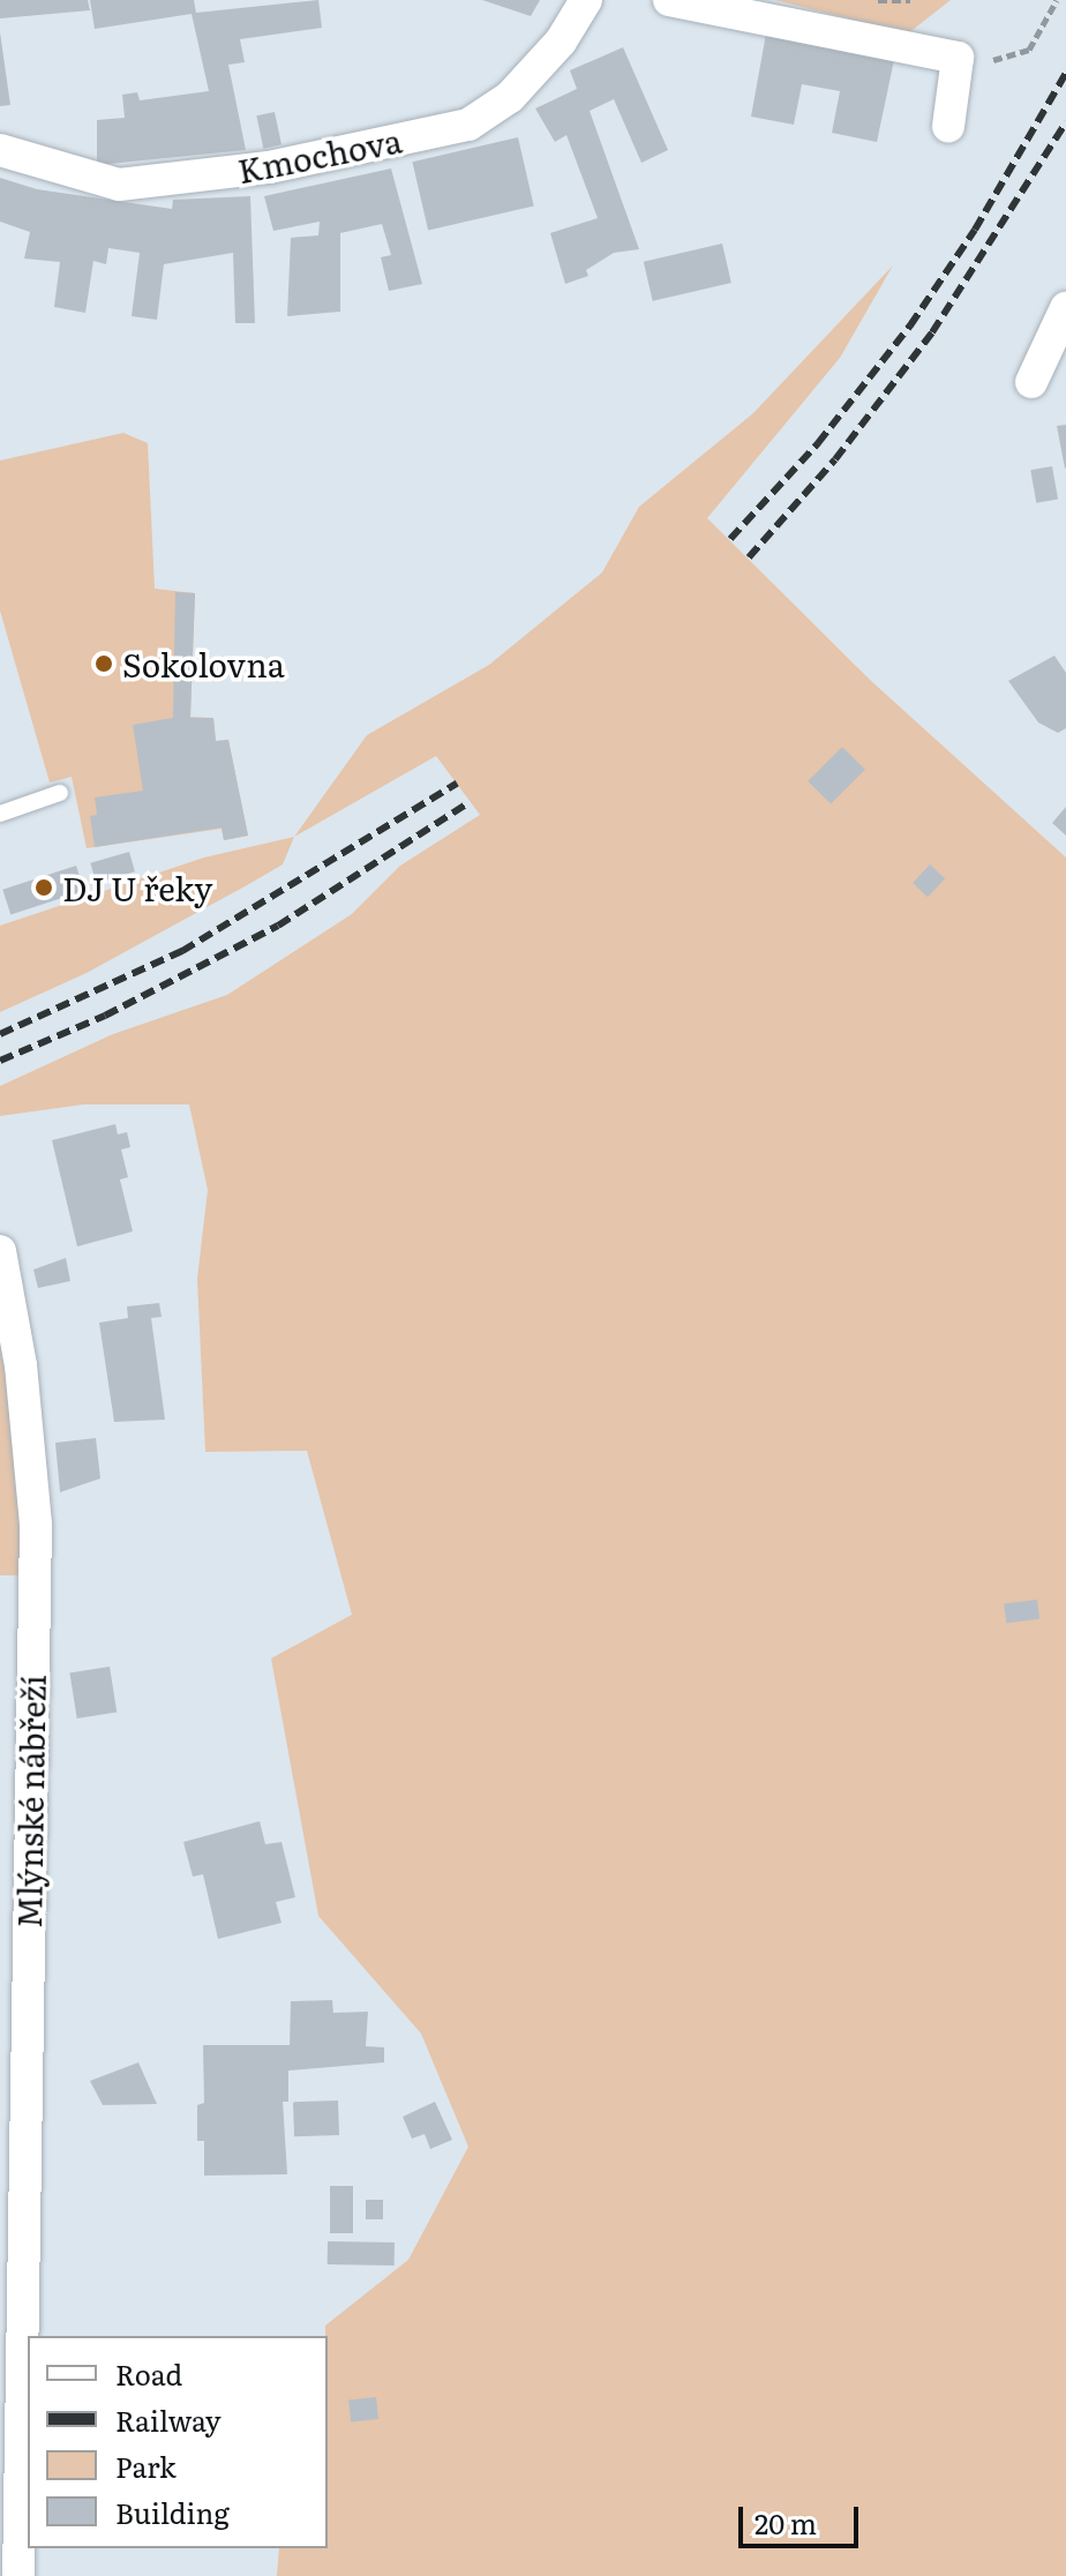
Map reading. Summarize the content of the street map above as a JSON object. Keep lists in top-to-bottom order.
{
  "streets": {
    "street": ["Kmochova", "Mlýnské nábřeží"]
  },
  "places": ["Sokolovna", "DJ U řeky"],
  "legend": [
    "Road",
    "Railway",
    "Park",
    "Building"
  ],
  "scale_bar": "20 m"
}
